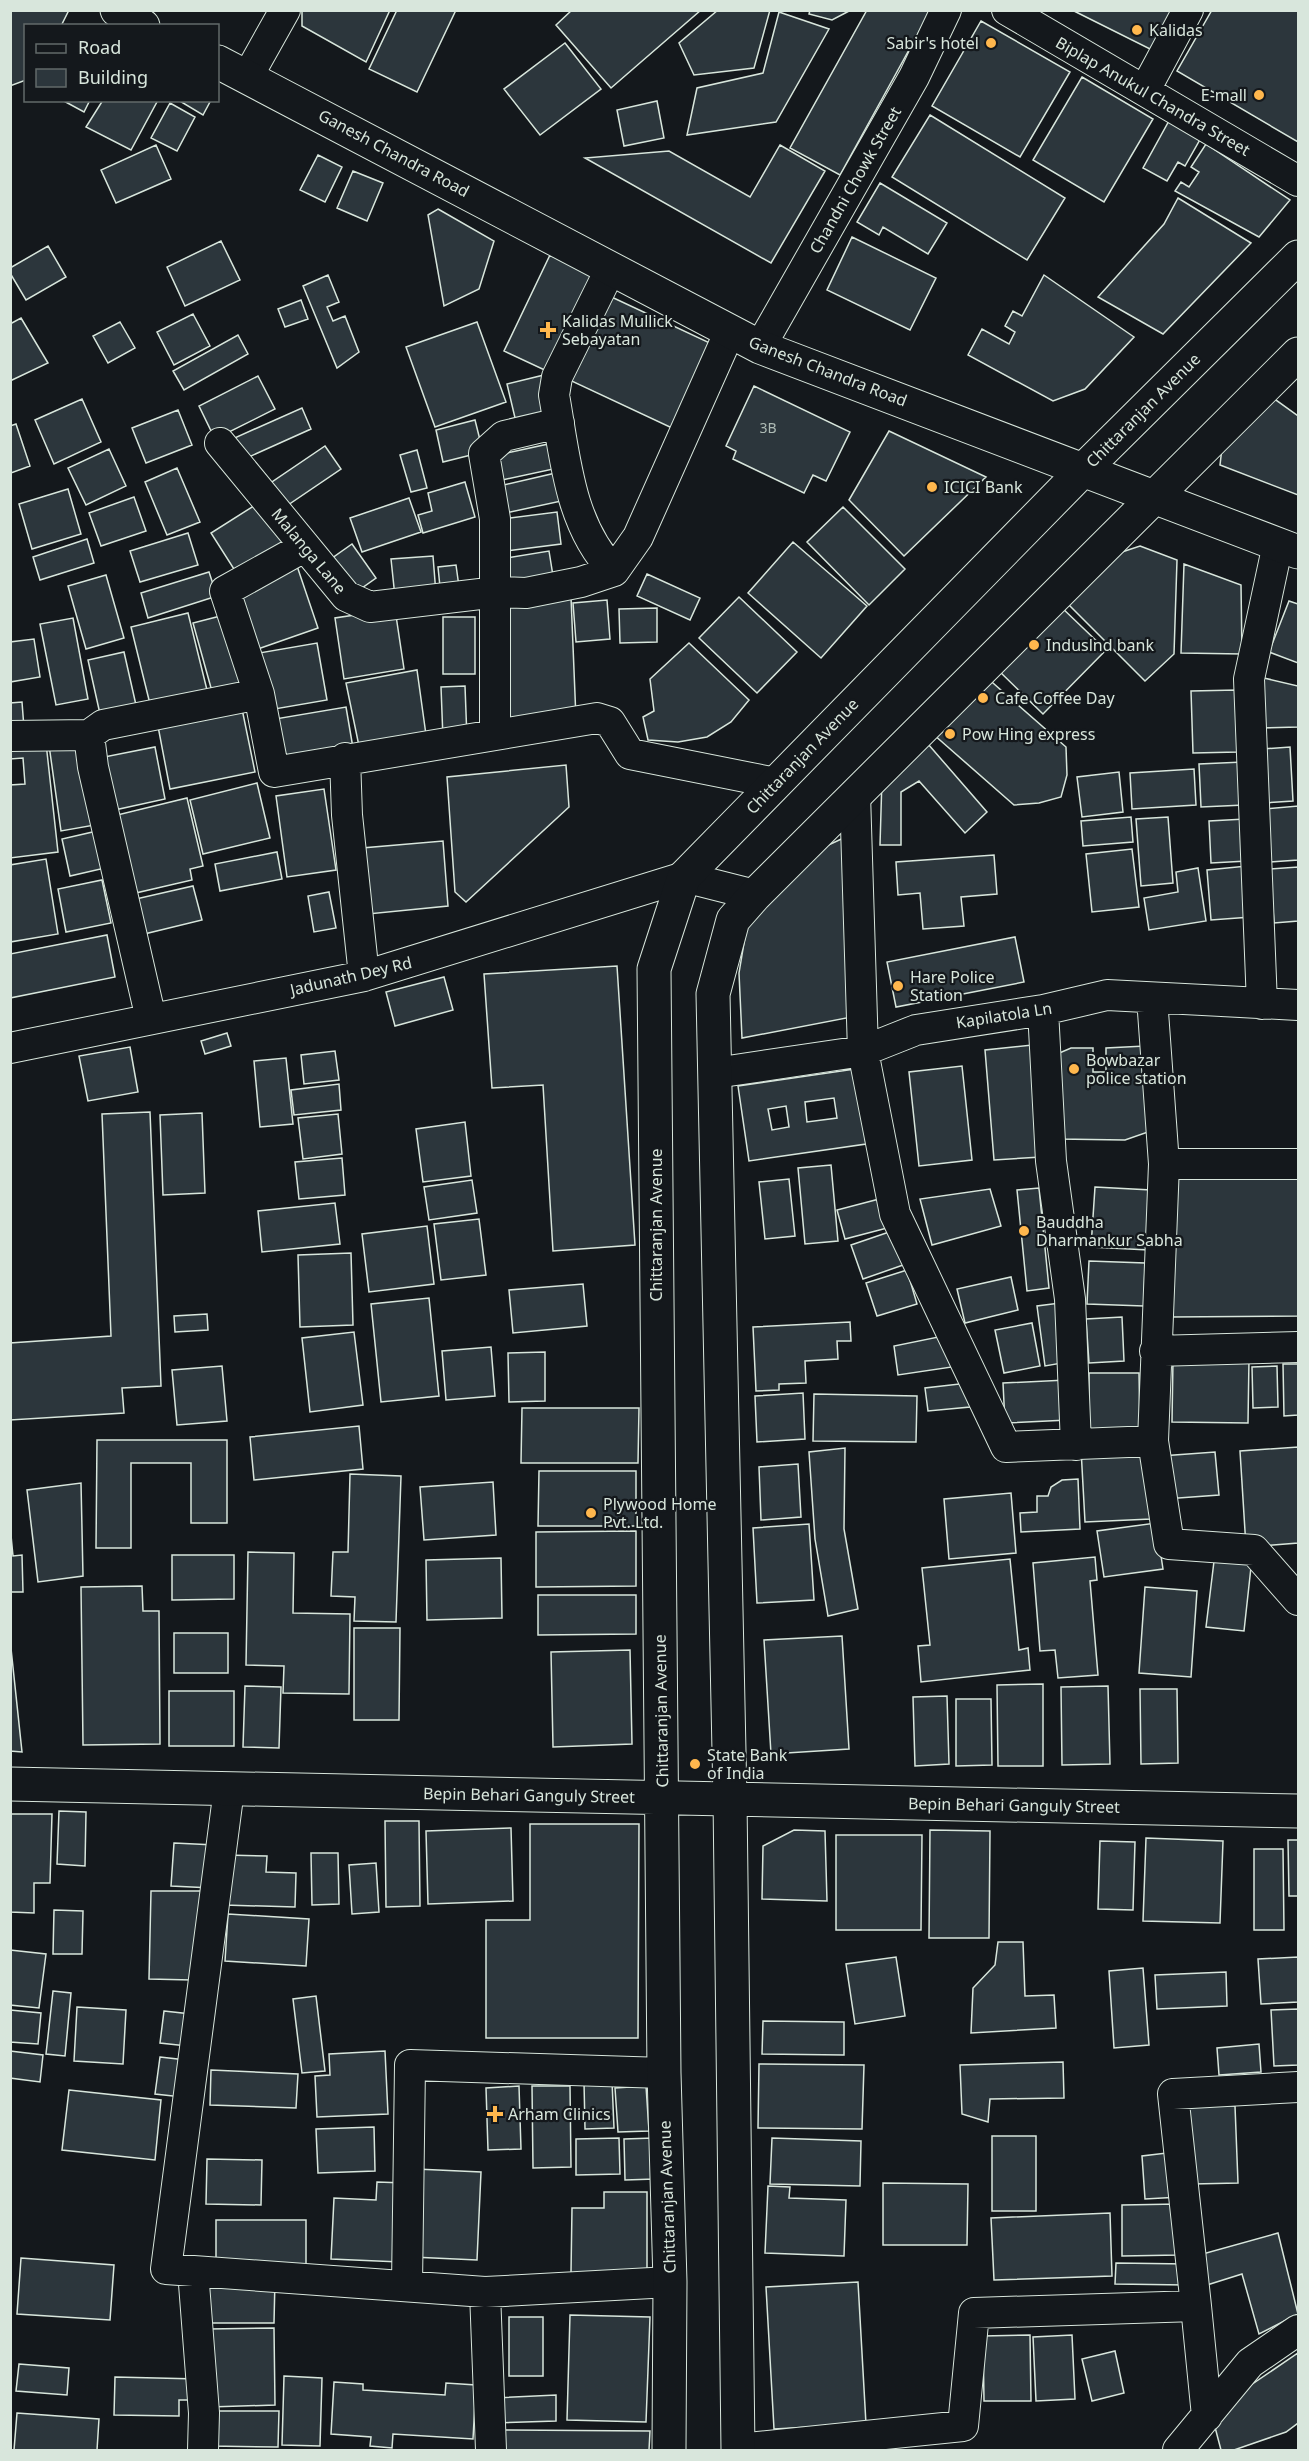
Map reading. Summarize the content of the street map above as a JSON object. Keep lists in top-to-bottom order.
{
  "streets": {
    "main road": ["Ganesh Chandra Road", "Chittaranjan Avenue", "Bepin Behari Ganguly Street"],
    "street": [
      "Biplap Anukul Chandra Street",
      "Chandni Chowk Street",
      "Malanga Lane",
      "Jadunath Dey Rd",
      "Kapilatola Ln"
    ]
  },
  "crossings": [
    ["Ganesh Chandra Road", "Chandni Chowk Street"],
    ["Ganesh Chandra Road", "Chittaranjan Avenue"],
    ["Chittaranjan Avenue", "Jadunath Dey Rd"],
    ["Chittaranjan Avenue", "Bepin Behari Ganguly Street"]
  ],
  "places": {
    "other": [
      "Kalidas",
      "Sabir's hotel",
      "E-mall",
      "ICICI Bank",
      "Induslnd bank",
      "Cafe Coffee Day",
      "Pow Hing express",
      "Hare Police Station",
      "Bowbazar police station",
      "Bauddha Dharmankur Sabha",
      "Plywood Home Pvt. Ltd.",
      "State Bank of India"
    ],
    "health": ["Kalidas Mullick Sebayatan", "Arham Clinics"]
  },
  "house_numbers": ["3B"],
  "legend": ["Road", "Building"]
}
